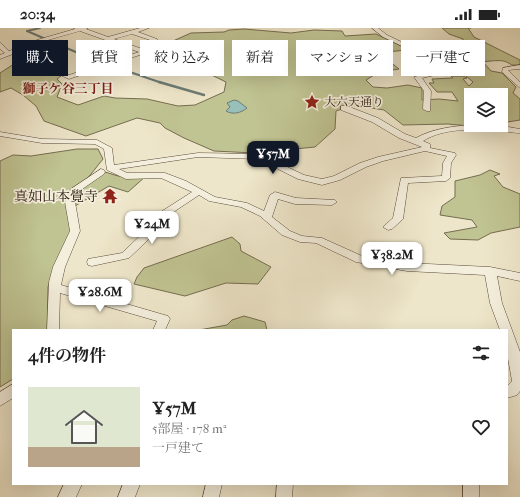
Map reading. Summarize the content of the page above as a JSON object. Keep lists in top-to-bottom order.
{
  "districts": ["獅子ケ谷三丁目"],
  "places": {
    "place": ["大六天通り"],
    "temple": ["真如山本覺寺"]
  },
  "page": {
    "status": "20:34",
    "chip": [
      "購入",
      "賃貸",
      "絞り込み",
      "新着",
      "マンション",
      "一戸建て"
    ],
    "price": [
      "¥57M",
      "¥24M",
      "¥38.2M",
      "¥28.6M"
    ],
    "heading": "4件の物件",
    "list": [
      {
        "name": "¥57M",
        "note": "5部屋 · 178 m² · 一戸建て"
      }
    ]
  }
}
